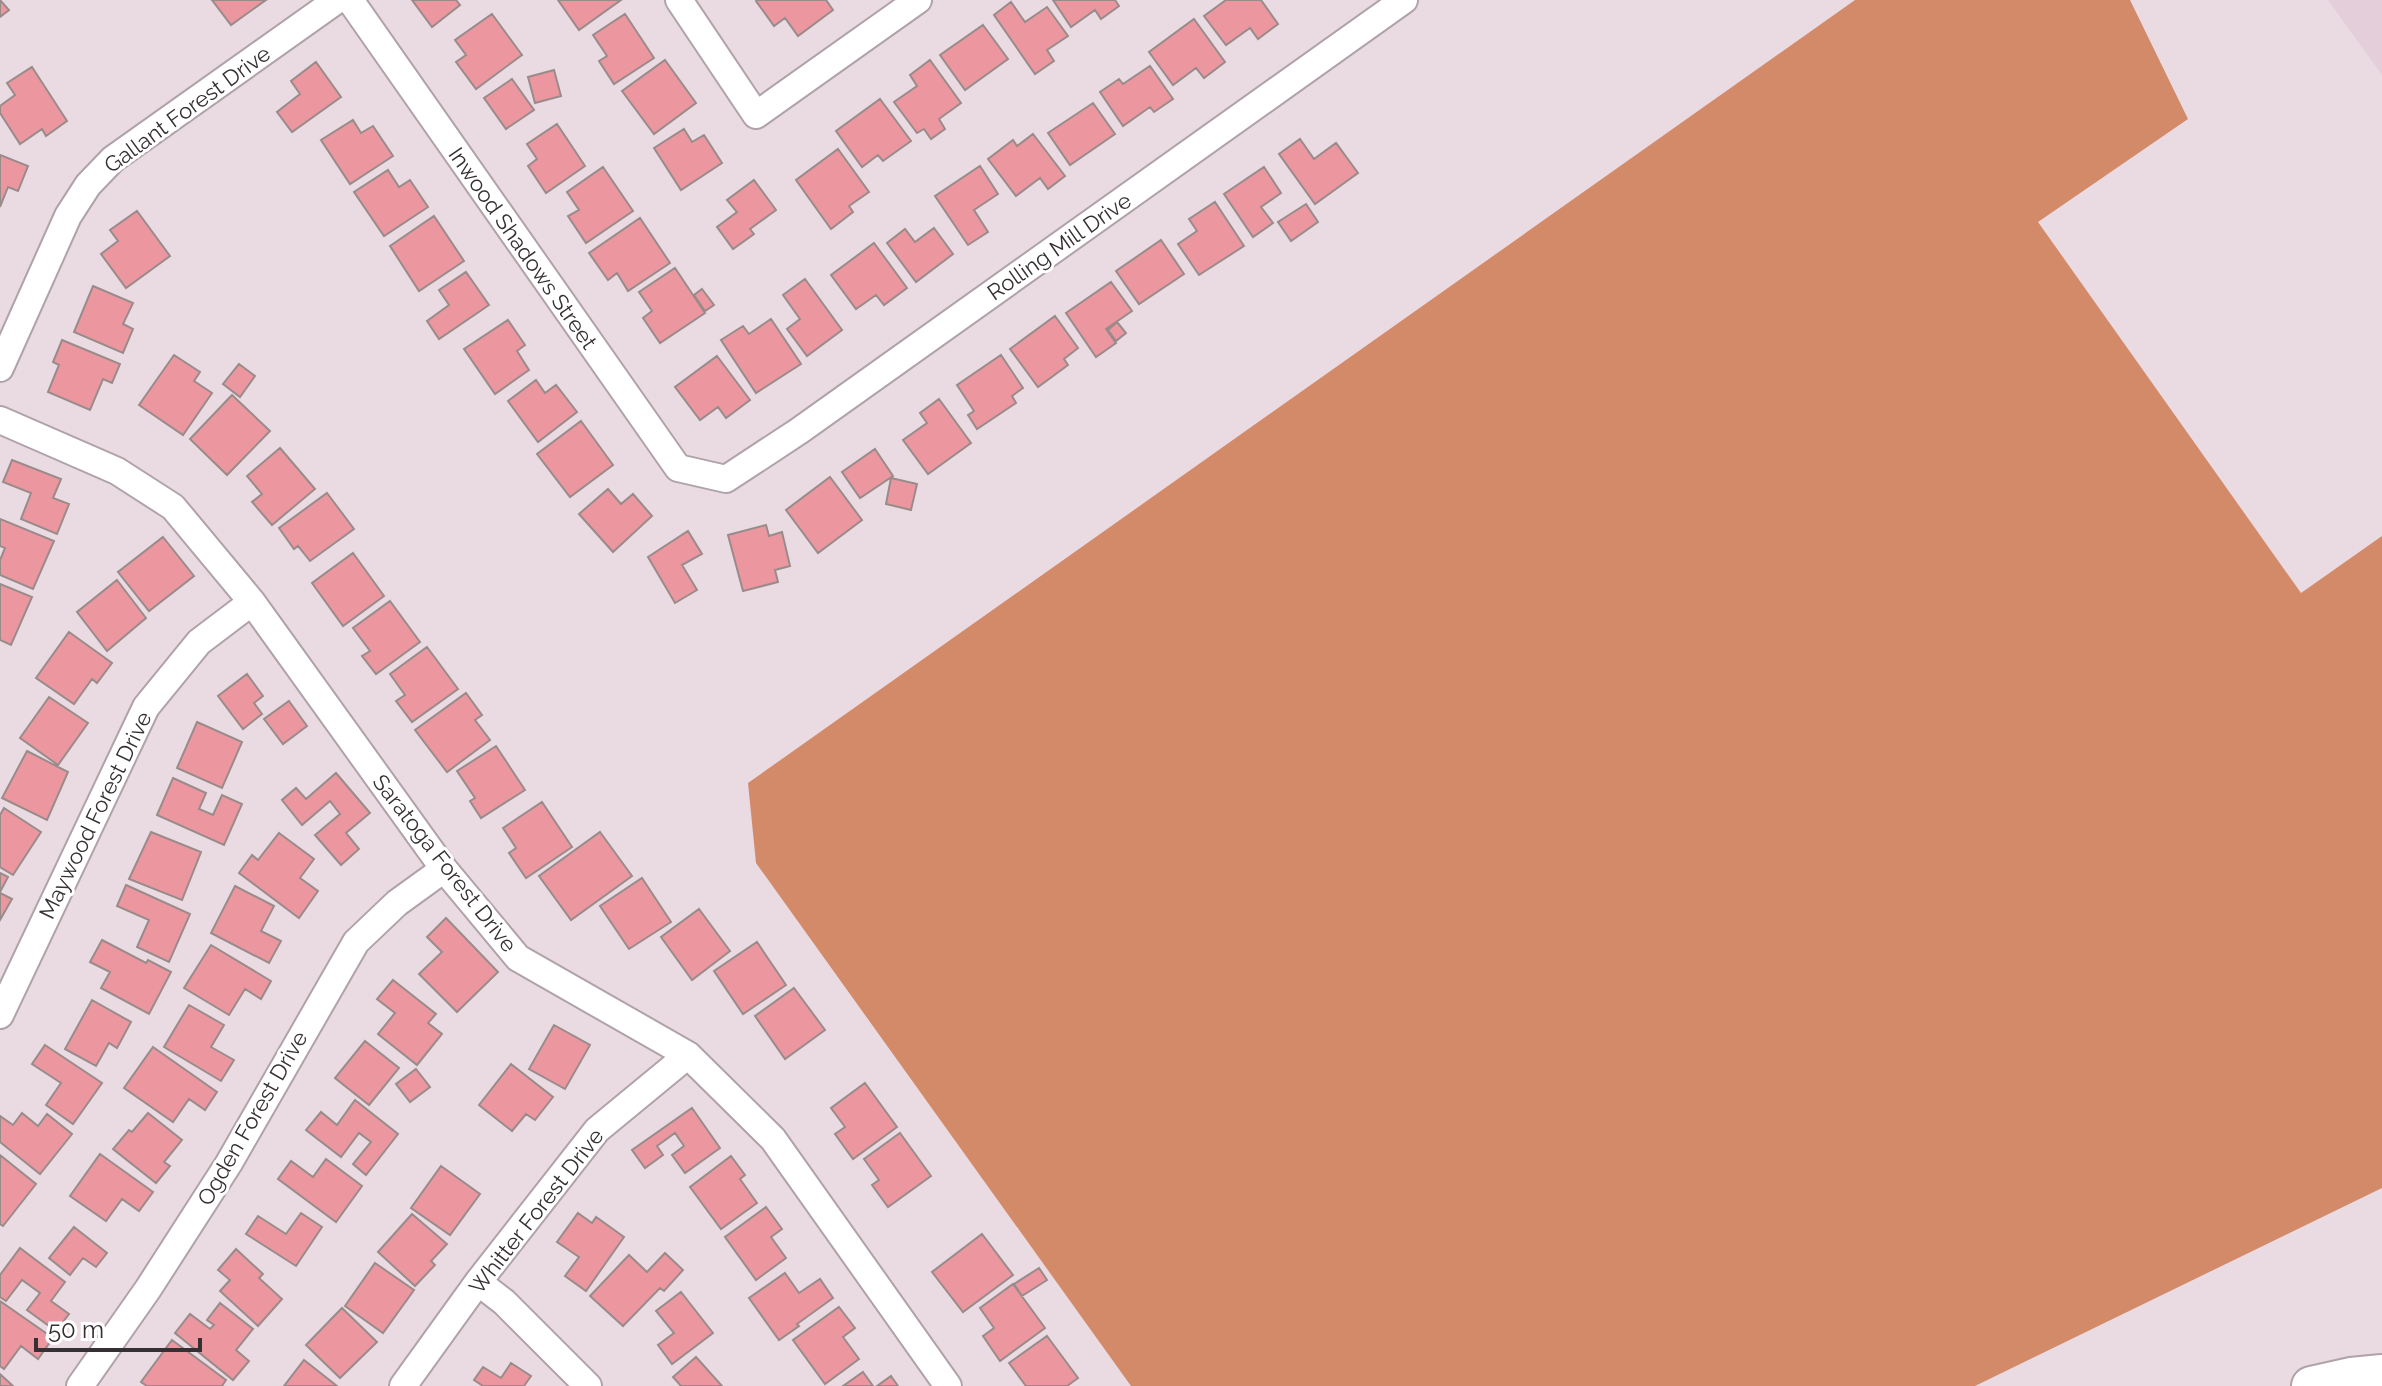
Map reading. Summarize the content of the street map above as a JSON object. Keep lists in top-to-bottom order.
{
  "streets": {
    "street": [
      "Gallant Forest Drive",
      "Rolling Mill Drive",
      "Inwood Shadows Street",
      "Maywood Forest Drive",
      "Saratoga Forest Drive",
      "Ogden Forest Drive",
      "Whitter Forest Drive"
    ]
  },
  "crossings": [
    ["Rolling Mill Drive", "Inwood Shadows Street"],
    ["Maywood Forest Drive", "Saratoga Forest Drive"],
    ["Saratoga Forest Drive", "Ogden Forest Drive"],
    ["Saratoga Forest Drive", "Whitter Forest Drive"]
  ],
  "scale_bar": "50 m"
}
